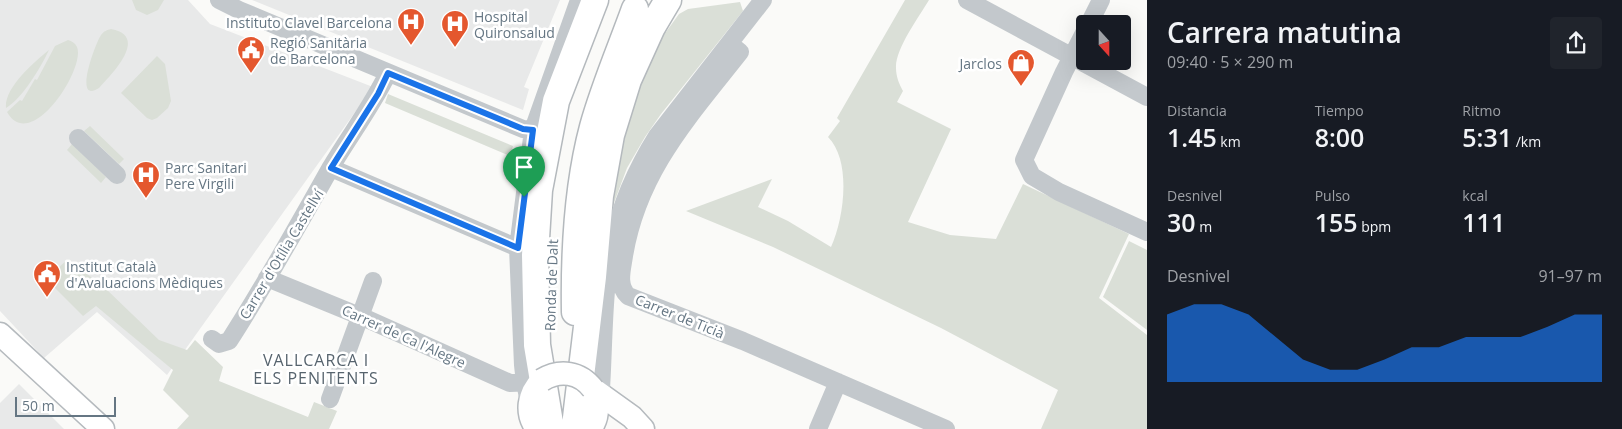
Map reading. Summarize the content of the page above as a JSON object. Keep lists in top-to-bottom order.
{
  "streets": {
    "highway": ["Ronda de Dalt"],
    "street": ["Carrer d'Otília Castellví", "Carrer de Ticià", "Carrer de Ca l'Alegre"]
  },
  "crossings": [
    ["Carrer d'Otília Castellví", "Carrer de Ca l'Alegre"],
    ["Ronda de Dalt", "Carrer de Ca l'Alegre"]
  ],
  "districts": ["VALLCARCA I ELS PENITENTS"],
  "places": {
    "hospital": ["Instituto Clavel Barcelona", "Hospital Quironsalud", "Parc Sanitari Pere Virgili"],
    "public building": ["Regió Sanitària de Barcelona", "Institut Català d'Avaluacions Mèdiques"],
    "shop": ["Jarclos"]
  },
  "scale_bar": "50 m",
  "north": "bottom",
  "page": {
    "heading": ["Carrera matutina", "09:40 · 5 × 290 m"],
    "stats": [
      ["Distancia", "1.45 km"],
      ["Tiempo", "8:00"],
      ["Ritmo", "5:31 /km"],
      ["Desnivel", "30 m"],
      ["Pulso", "155 bpm"],
      ["kcal", "111"]
    ],
    "chart": ["Desnivel", "91–97 m"],
    "scale": "50 m"
  }
}
